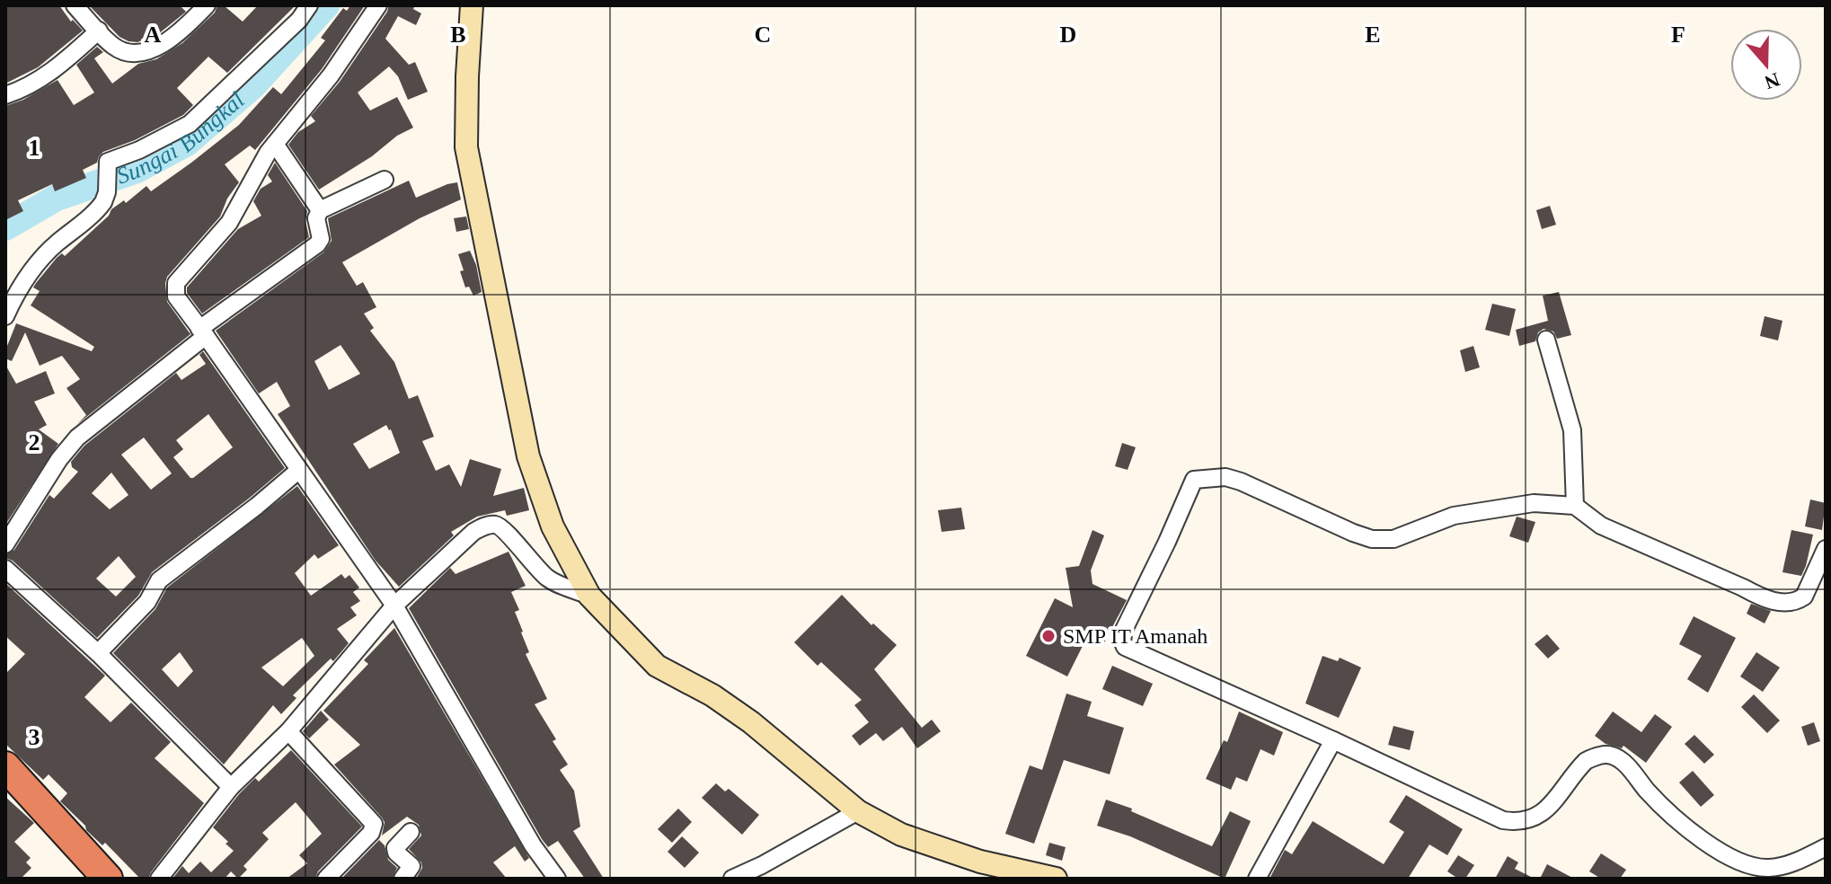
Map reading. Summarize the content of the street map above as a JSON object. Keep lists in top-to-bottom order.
{
  "water": ["Sungai Bungkal"],
  "places": ["SMP IT Amanah"],
  "north": "bottom",
  "grid": {
    "columns": [
      "A",
      "B",
      "C",
      "D",
      "E",
      "F"
    ],
    "rows": ["1", "2", "3"]
  }
}
